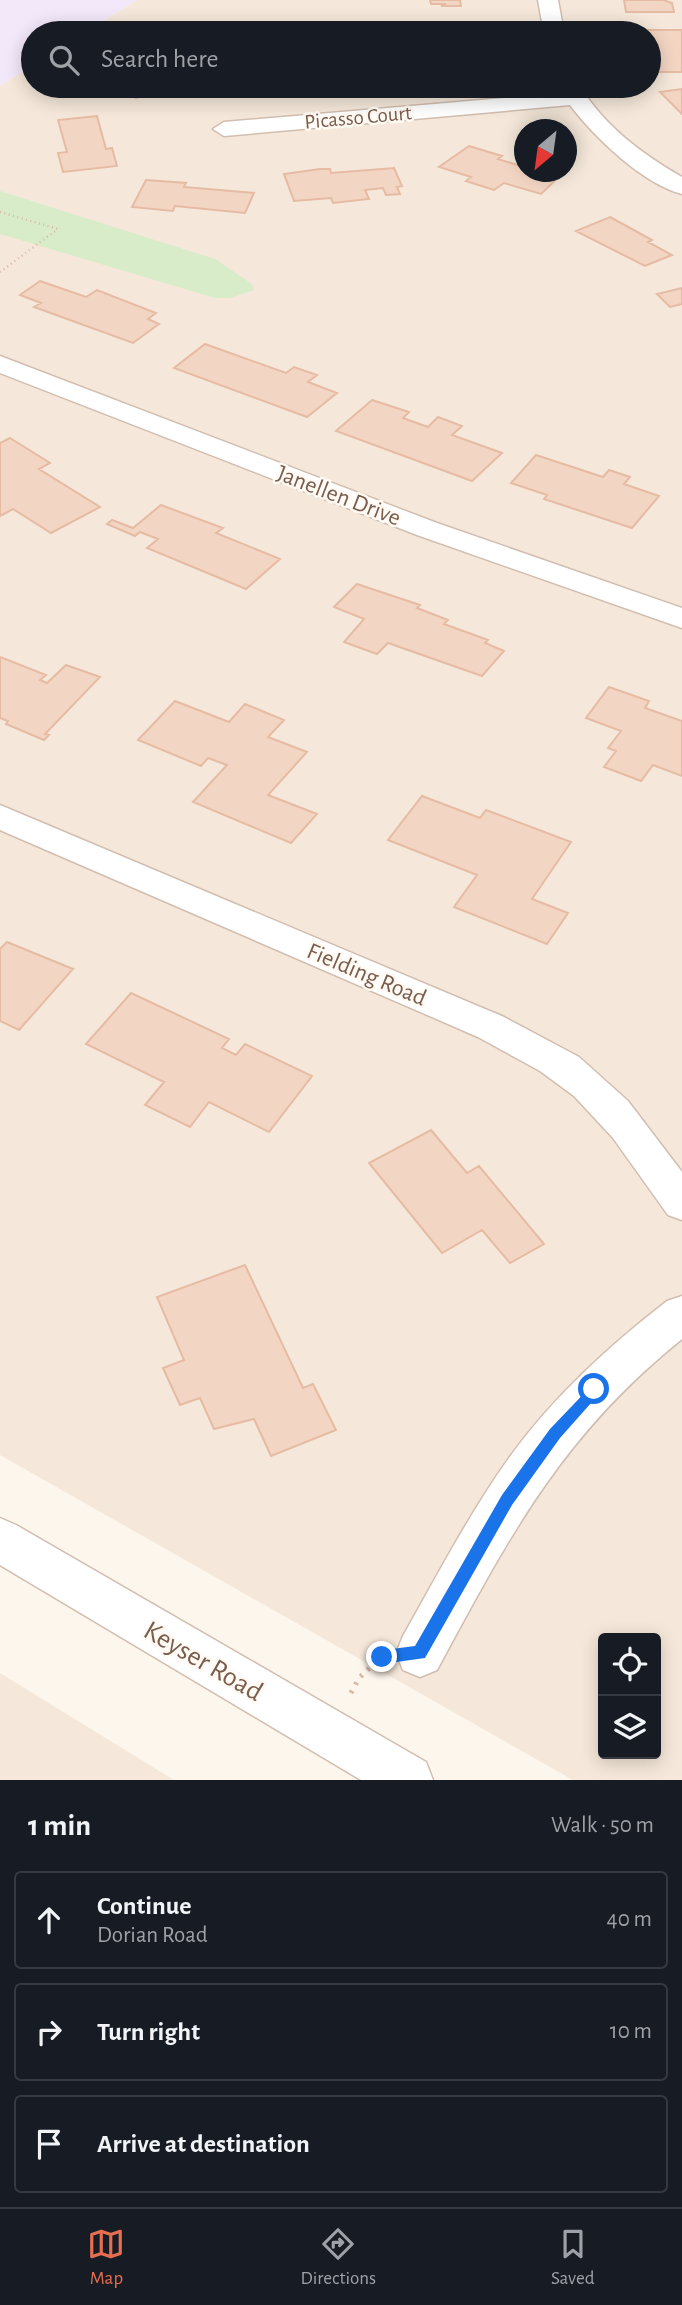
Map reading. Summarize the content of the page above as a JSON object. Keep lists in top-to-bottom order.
{
  "streets": {
    "street": [
      "Picasso Court",
      "Janellen Drive",
      "Fielding Road",
      "Keyser Road"
    ]
  },
  "north": "bottom left",
  "page": {
    "search": "Search here",
    "heading": ["1 min", "Walk · 50 m"],
    "list": [
      ["Continue", "Dorian Road", "40 m"],
      ["Turn right", "10 m"],
      "Arrive at destination"
    ],
    "nav": ["Map", "Directions", "Saved"]
  }
}
